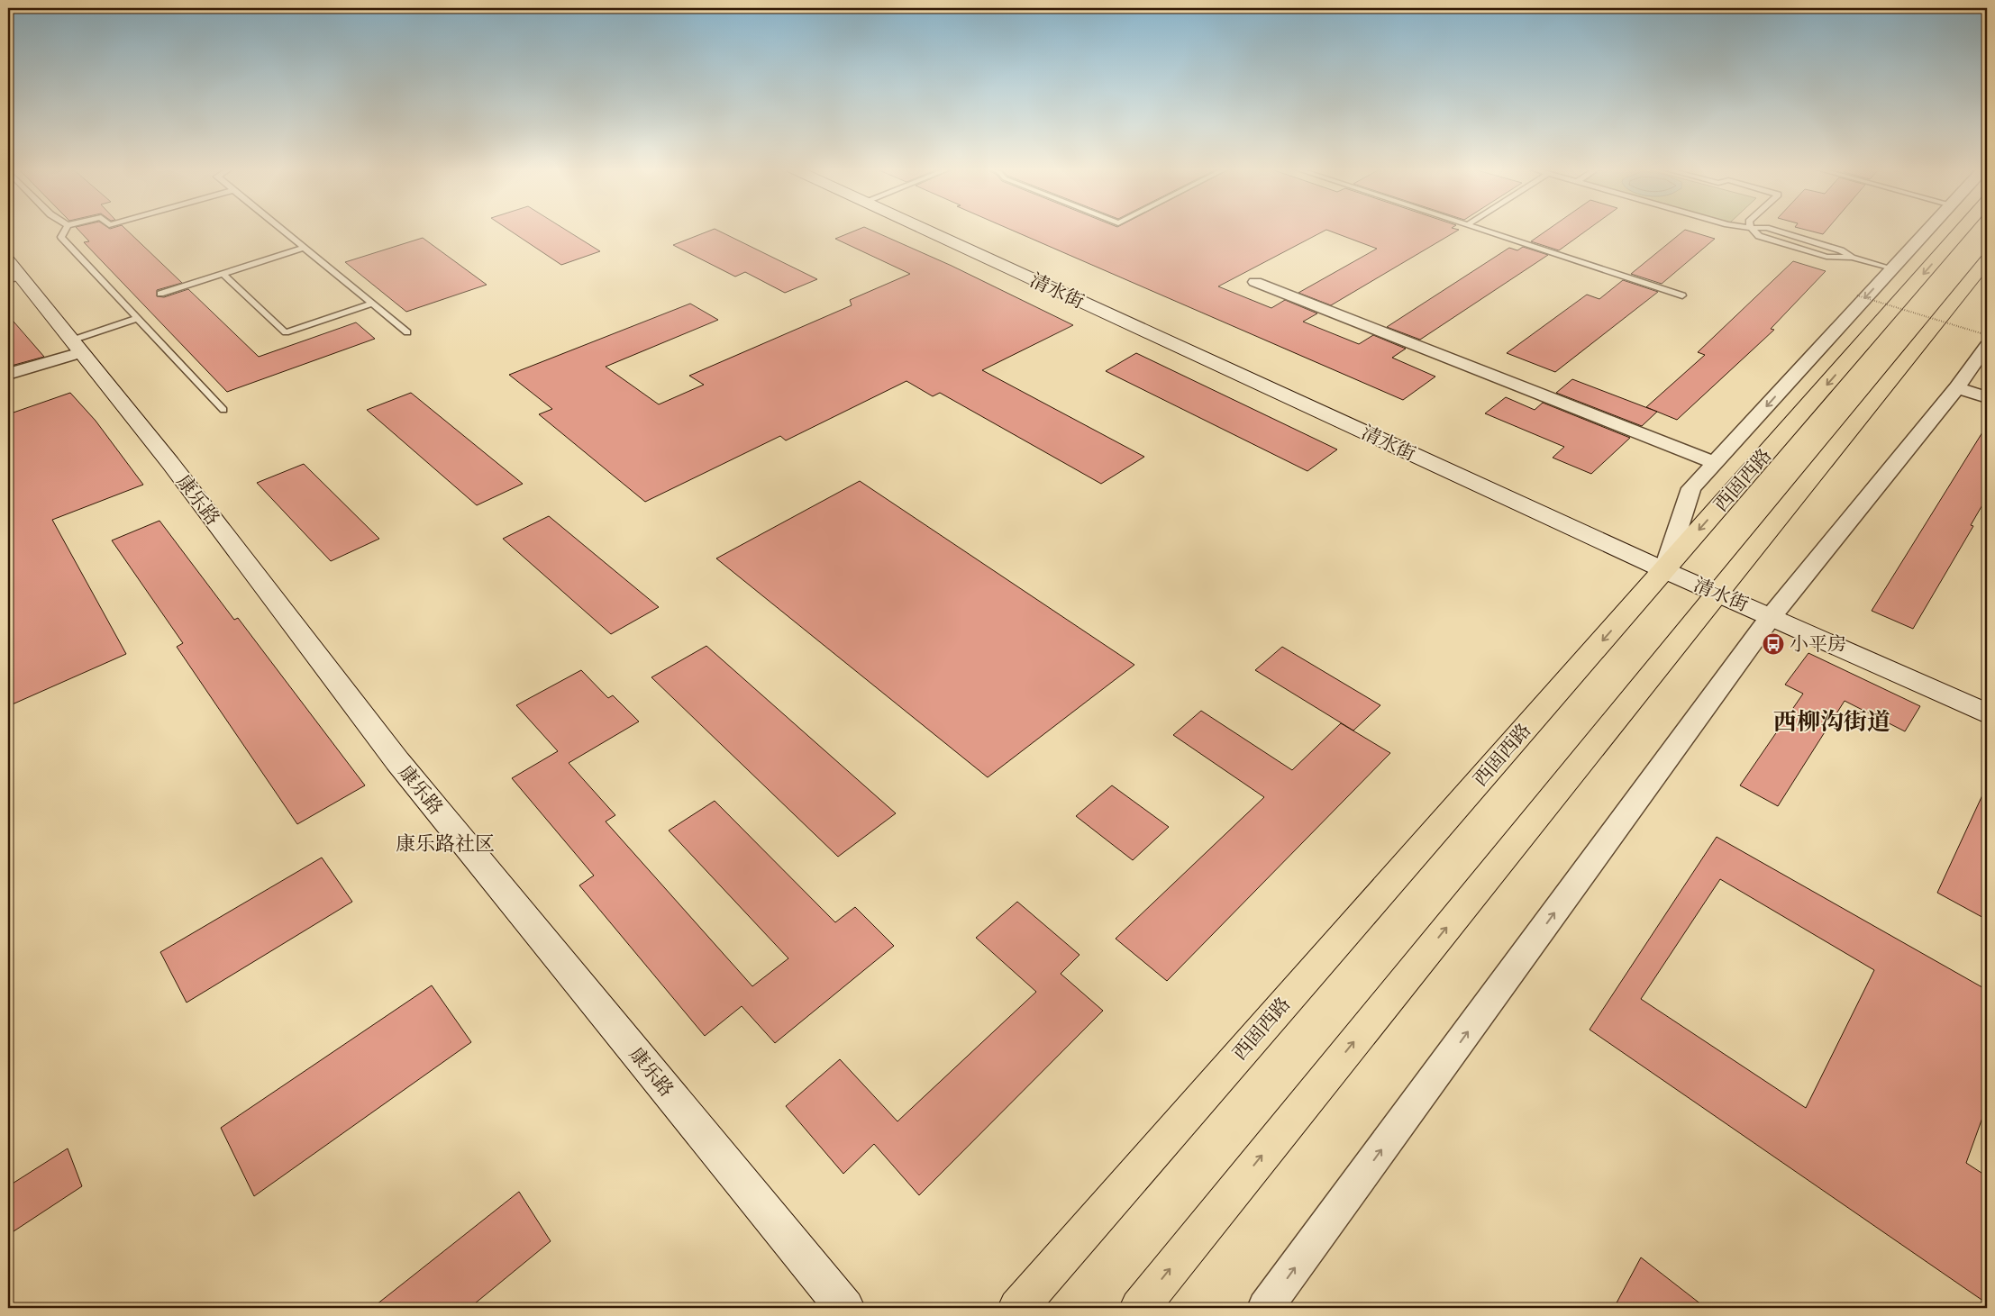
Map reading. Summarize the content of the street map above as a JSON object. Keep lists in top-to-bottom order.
{
  "streets": {
    "main road": ["清水街", "西固西路", "康乐路"]
  },
  "crossings": [
    ["清水街", "西固西路"]
  ],
  "districts": ["西柳沟街道", "康乐路社区"],
  "places": {
    "bus stop": ["小平房"]
  }
}
